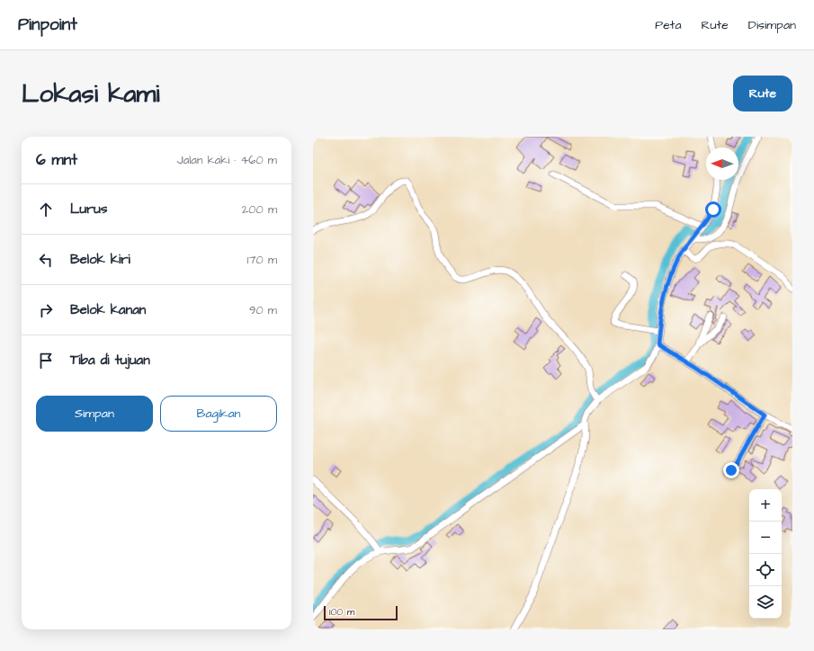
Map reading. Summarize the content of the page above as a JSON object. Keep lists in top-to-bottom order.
{
  "scale_bar": "100 m",
  "north": "left",
  "page": {
    "header": "Pinpoint",
    "nav": ["Peta", "Rute", "Disimpan"],
    "buttons": [
      "Rute",
      ["Simpan", "Bagikan"]
    ],
    "title": "Lokasi kami",
    "heading": ["6 mnt", "Jalan kaki · 460 m"],
    "list": [
      ["Lurus", "200 m"],
      ["Belok kiri", "170 m"],
      ["Belok kanan", "90 m"],
      "Tiba di tujuan"
    ],
    "map_buttons": ["+", "−"],
    "scale": "100 m"
  }
}
